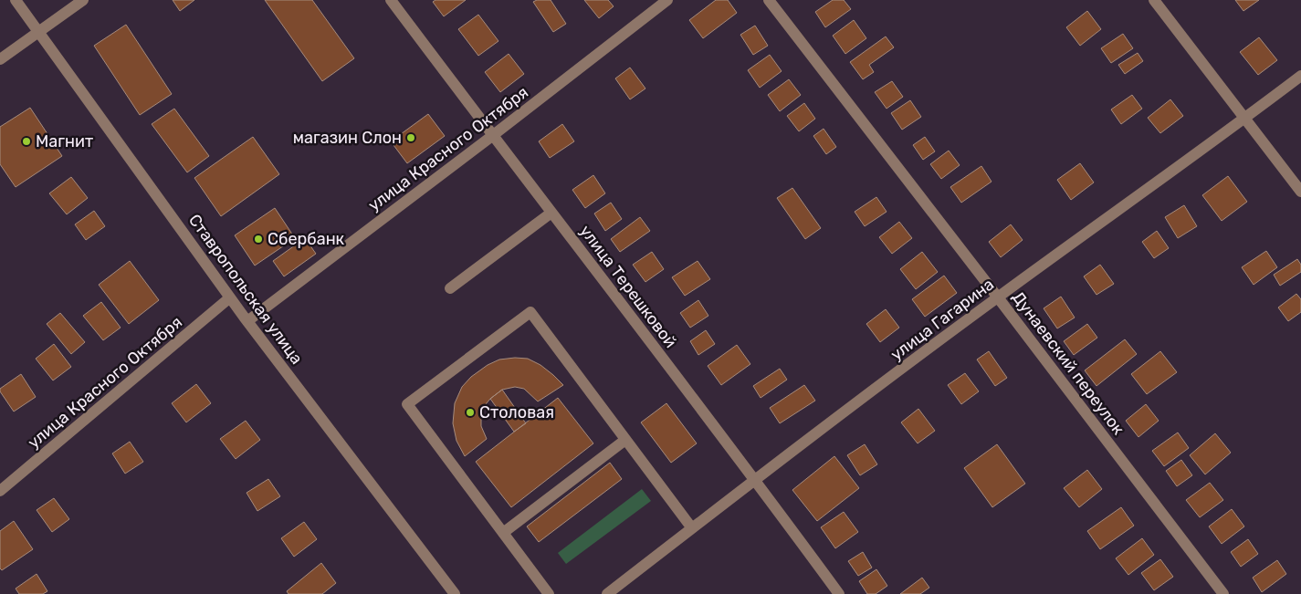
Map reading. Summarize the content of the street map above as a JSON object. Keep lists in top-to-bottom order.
{
  "streets": {
    "street": [
      "улица Красного Октября",
      "улица Терешковой",
      "Ставропольская улица",
      "улица Гагарина",
      "Дунаевский переулок"
    ]
  },
  "crossings": [
    ["улица Красного Октября", "улица Терешковой"],
    ["улица Красного Октября", "Ставропольская улица"],
    ["улица Терешковой", "улица Гагарина"],
    ["улица Гагарина", "Дунаевский переулок"]
  ],
  "places": [
    "магазин Слон",
    "Магнит",
    "Сбербанк",
    "Столовая"
  ]
}
